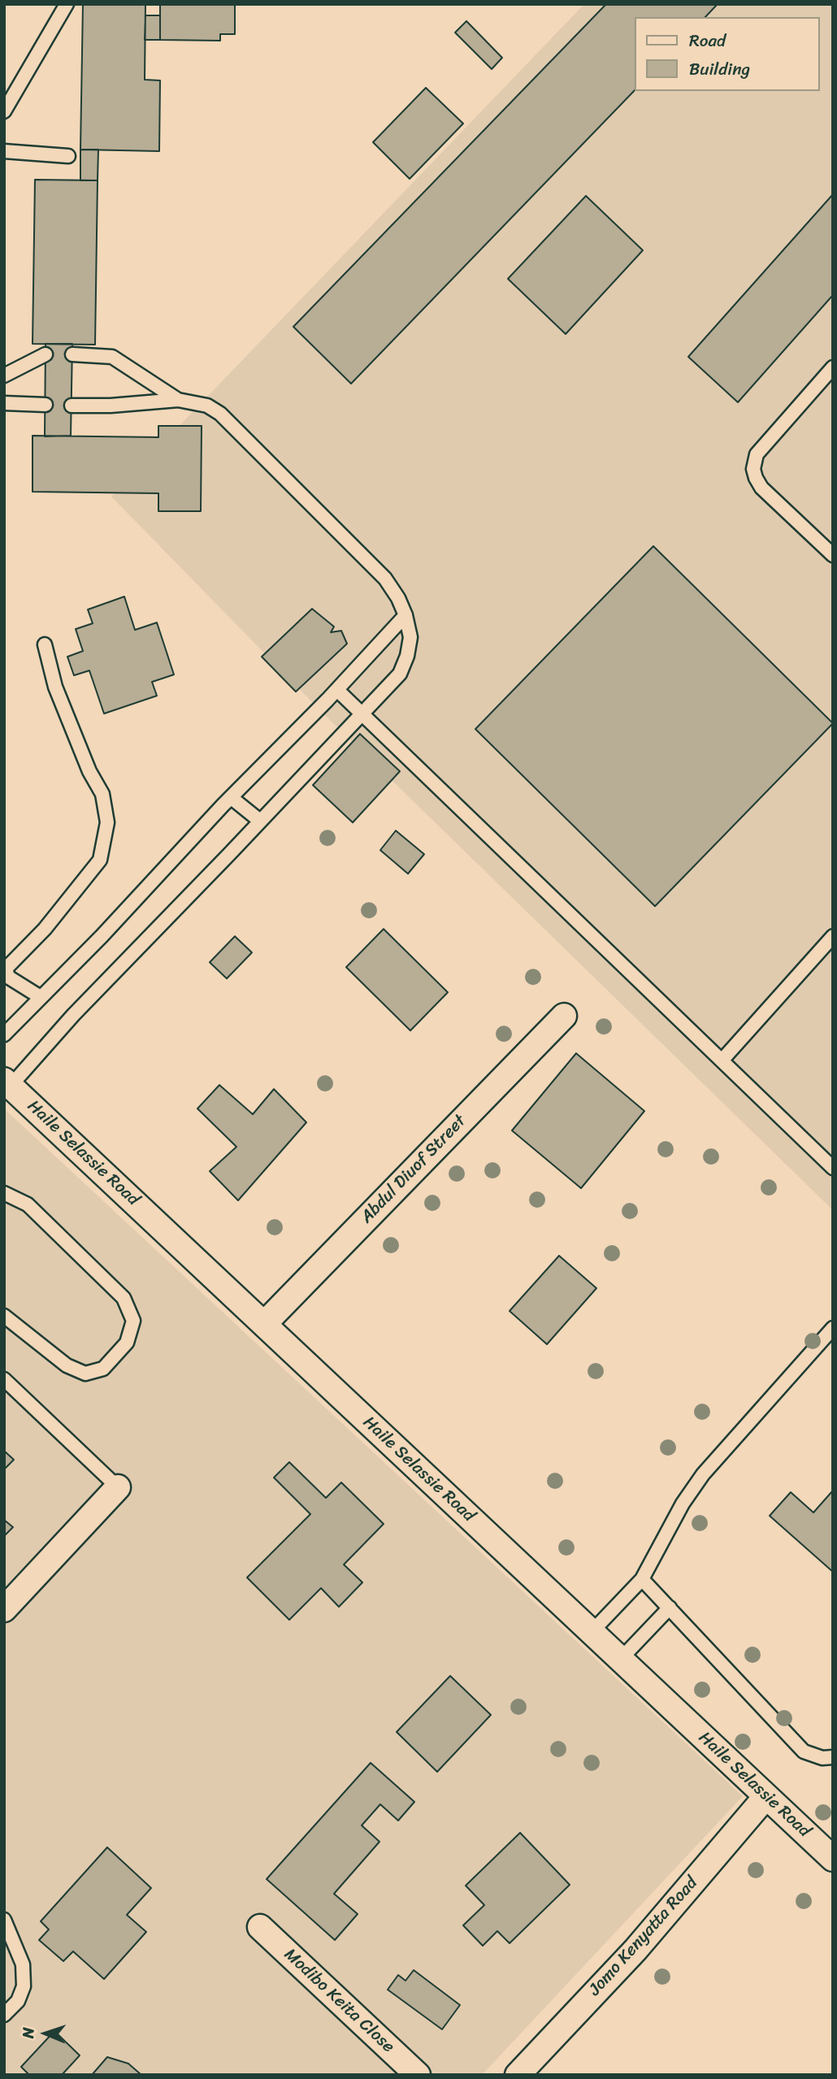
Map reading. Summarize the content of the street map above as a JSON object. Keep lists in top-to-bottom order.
{
  "streets": {
    "street": [
      "Haile Selassie Road",
      "Abdul Diuof Street",
      "Jomo Kenyatta Road",
      "Modibo Keita Close"
    ]
  },
  "crossings": [
    ["Haile Selassie Road", "Abdul Diuof Street"],
    ["Haile Selassie Road", "Jomo Kenyatta Road"]
  ],
  "legend": ["Road", "Building"],
  "north": "left"
}
